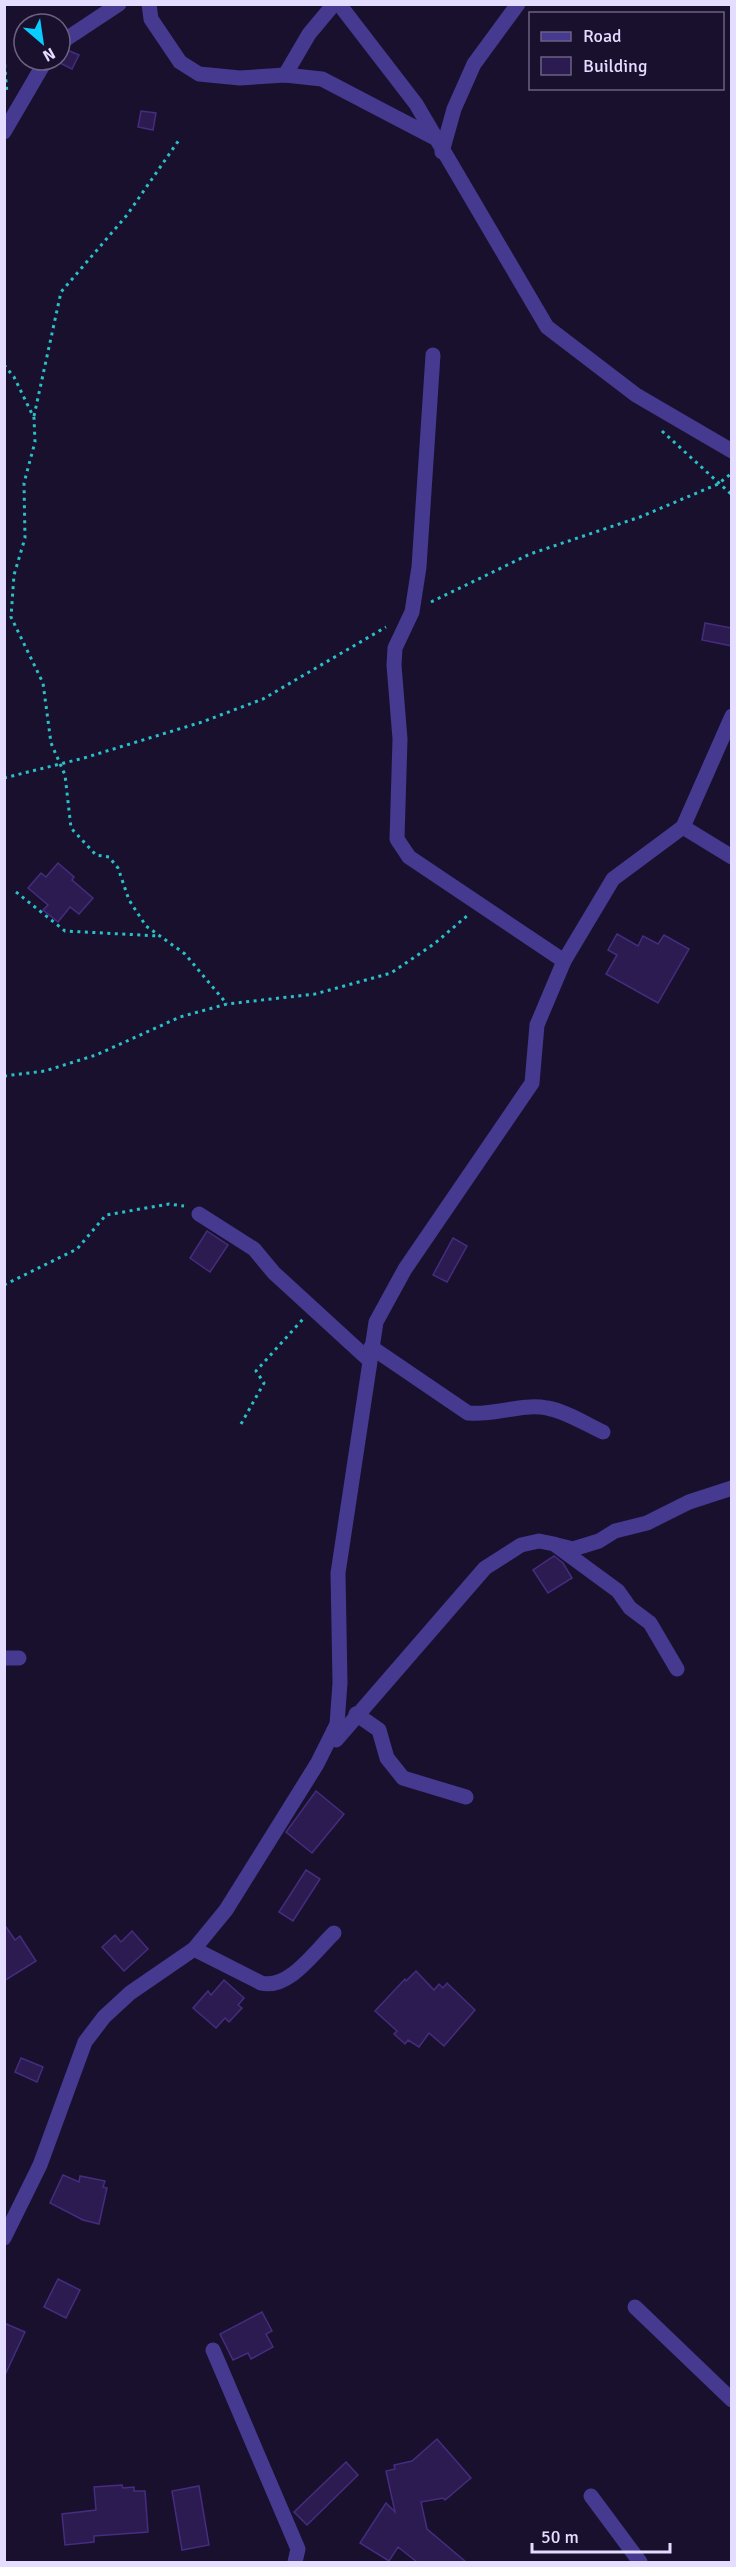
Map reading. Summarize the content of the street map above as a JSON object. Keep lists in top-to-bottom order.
{
  "legend": ["Road", "Building"],
  "scale_bar": "50 m",
  "north": "bottom right"
}
